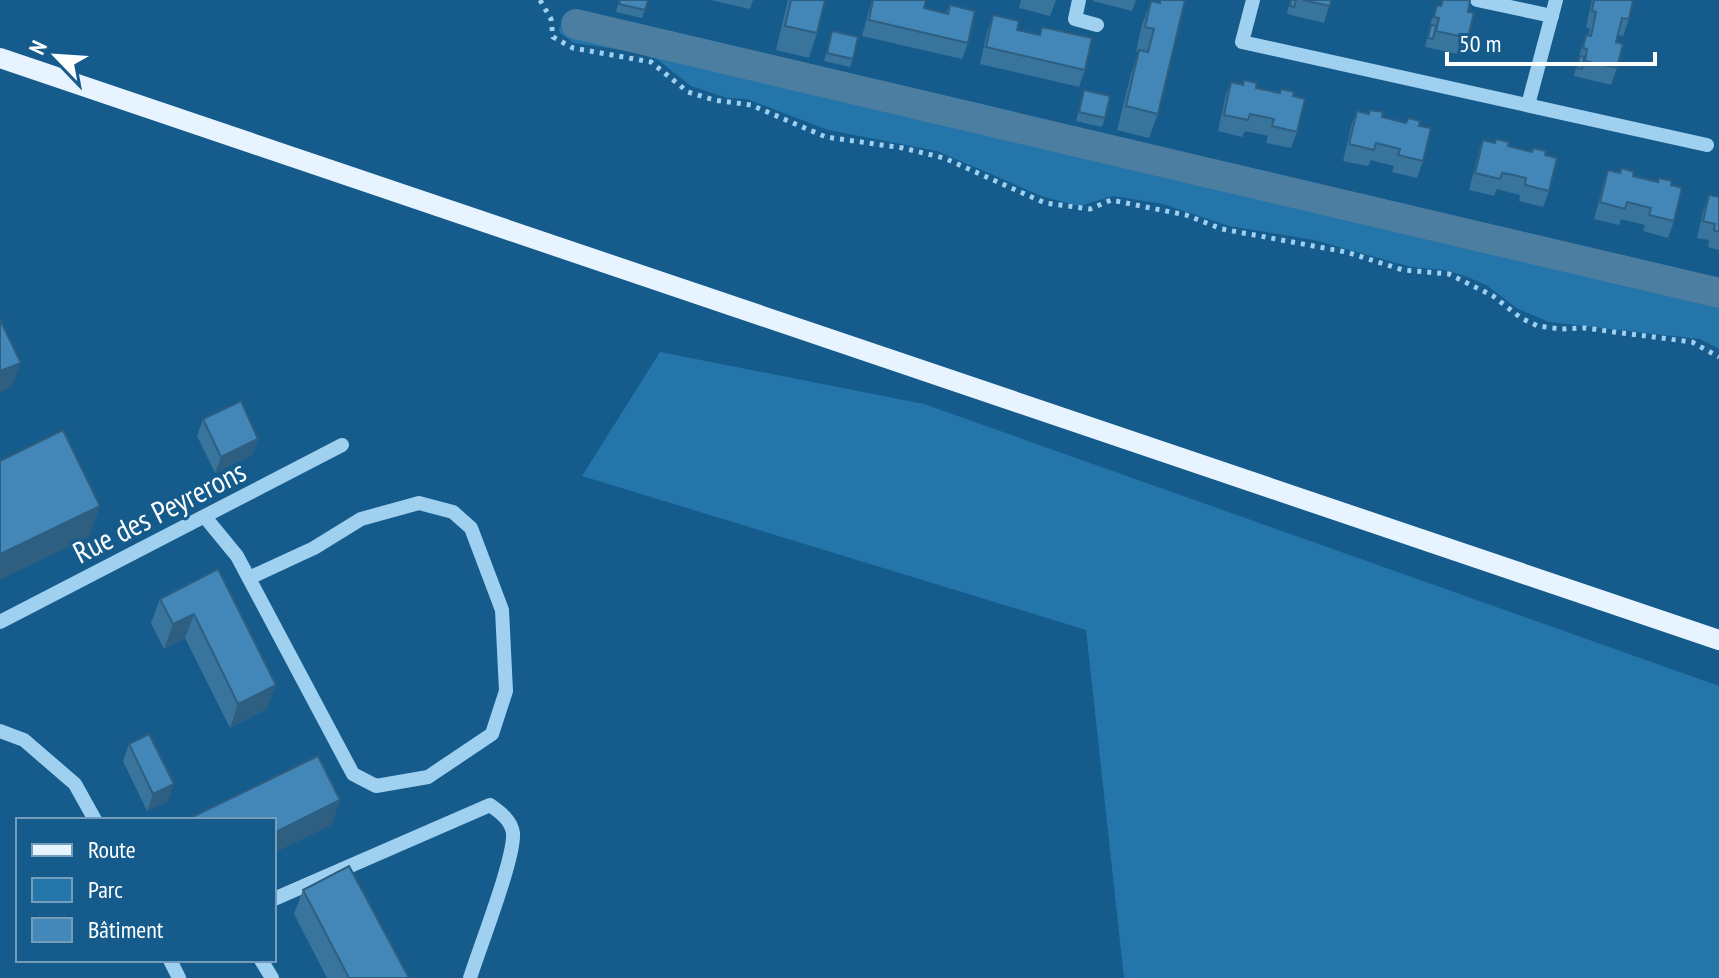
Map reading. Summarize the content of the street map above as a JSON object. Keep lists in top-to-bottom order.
{
  "streets": {
    "street": ["Rue des Peyrerons"]
  },
  "legend": ["Route", "Parc", "Bâtiment"],
  "scale_bar": "50 m",
  "north": "top left"
}
